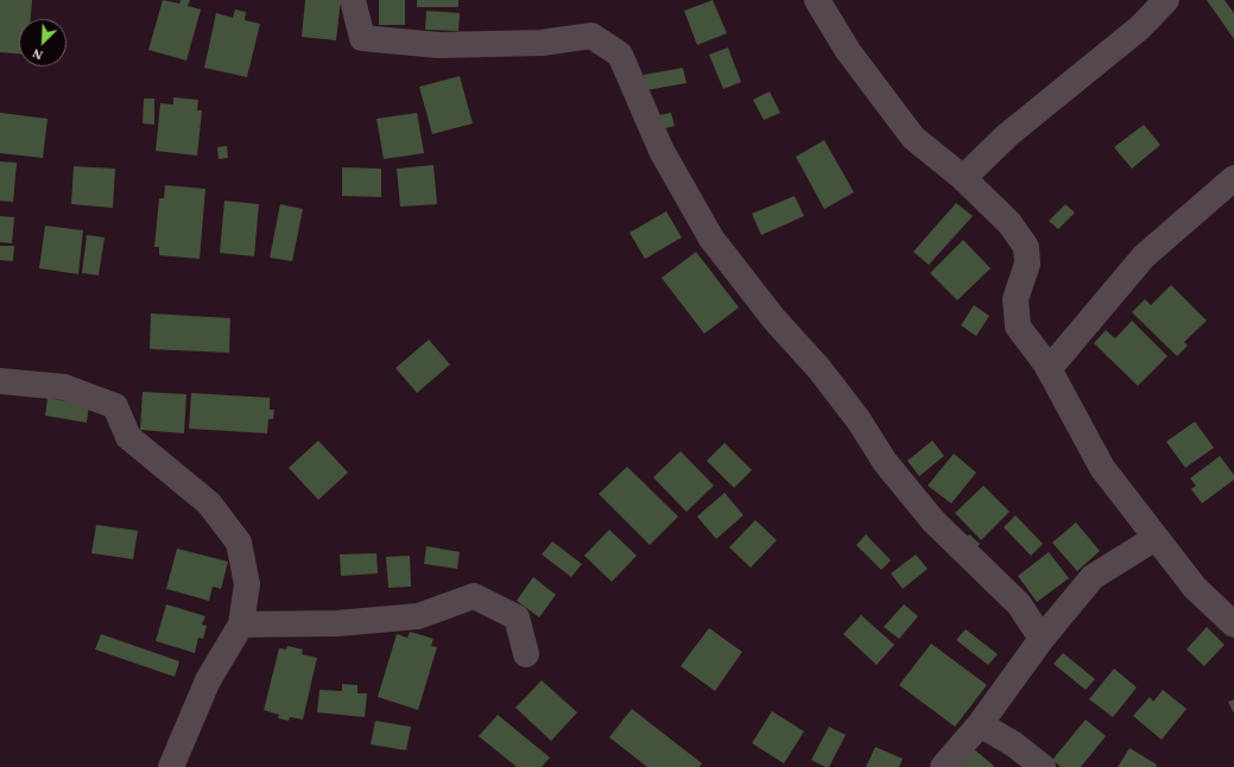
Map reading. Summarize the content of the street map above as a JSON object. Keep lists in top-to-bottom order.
{
  "north": "bottom left"
}
